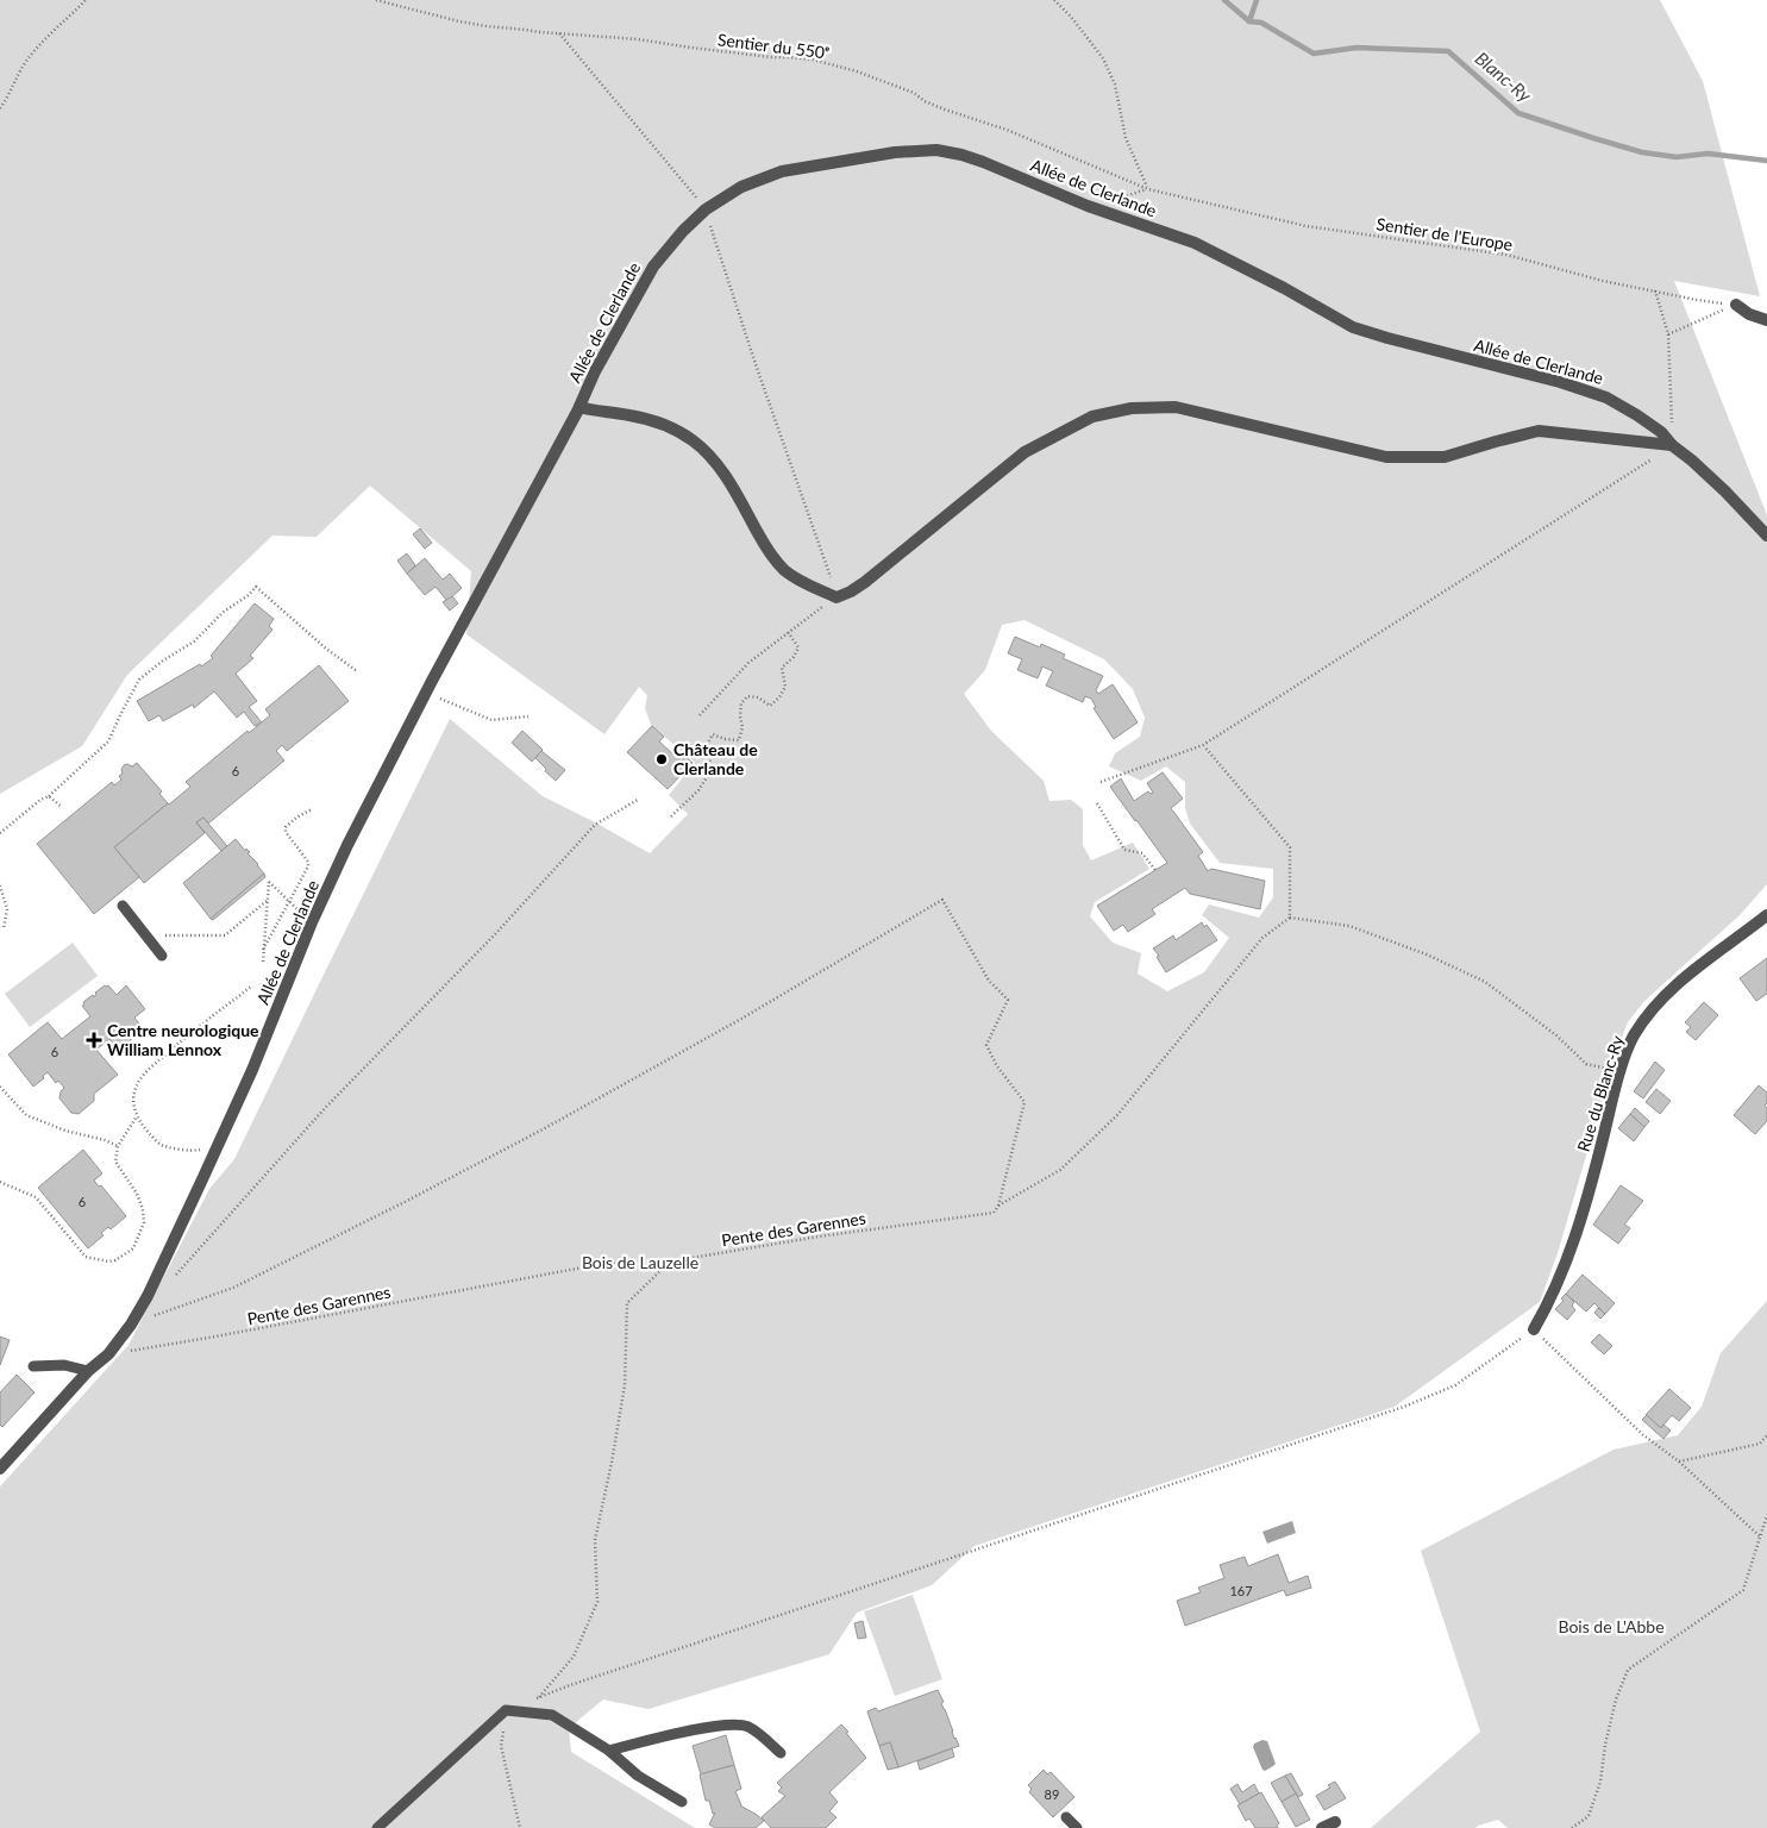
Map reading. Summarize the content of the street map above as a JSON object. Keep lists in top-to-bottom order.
{
  "streets": {
    "street": ["Allée de Clerlande", "Rue du Blanc-Ry"],
    "path": ["Sentier du 550ᵉ", "Sentier de l'Europe", "Pente des Garennes"]
  },
  "crossings": [
    ["Sentier du 550ᵉ", "Sentier de l'Europe"],
    ["Allée de Clerlande", "Pente des Garennes"]
  ],
  "water": ["Blanc-Ry"],
  "parks": ["Bois de Lauzelle", "Bois de L'Abbe"],
  "places": {
    "other": ["Château de Clerlande"],
    "health": ["Centre neurologique William Lennox"]
  },
  "house_numbers": [
    "6",
    "6",
    "6",
    "167",
    "89"
  ]
}
